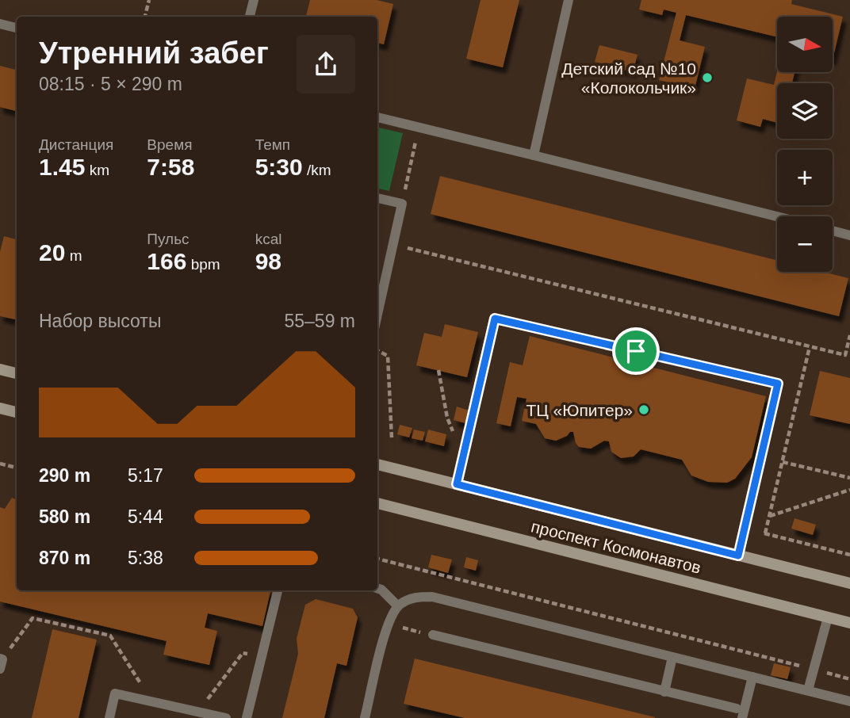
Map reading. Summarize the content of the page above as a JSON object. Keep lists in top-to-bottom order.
{
  "streets": {
    "street": ["проспект Космонавтов"]
  },
  "places": ["Детский сад №10 «Колокольчик»", "ТЦ «Юпитер»"],
  "north": "right",
  "page": {
    "map_buttons": ["+", "−"],
    "heading": ["Утренний забег", "08:15 · 5 × 290 m"],
    "stats": [
      ["Дистанция", "1.45 km"],
      ["Время", "7:58"],
      ["Темп", "5:30 /km"],
      ["20 m"],
      ["Пульс", "166 bpm"],
      ["kcal", "98"]
    ],
    "chart": ["Набор высоты", "55–59 m"],
    "list": [
      {
        "name": "290 m",
        "note": "5:17"
      },
      {
        "name": "580 m",
        "note": "5:44"
      },
      {
        "name": "870 m",
        "note": "5:38"
      }
    ]
  }
}
